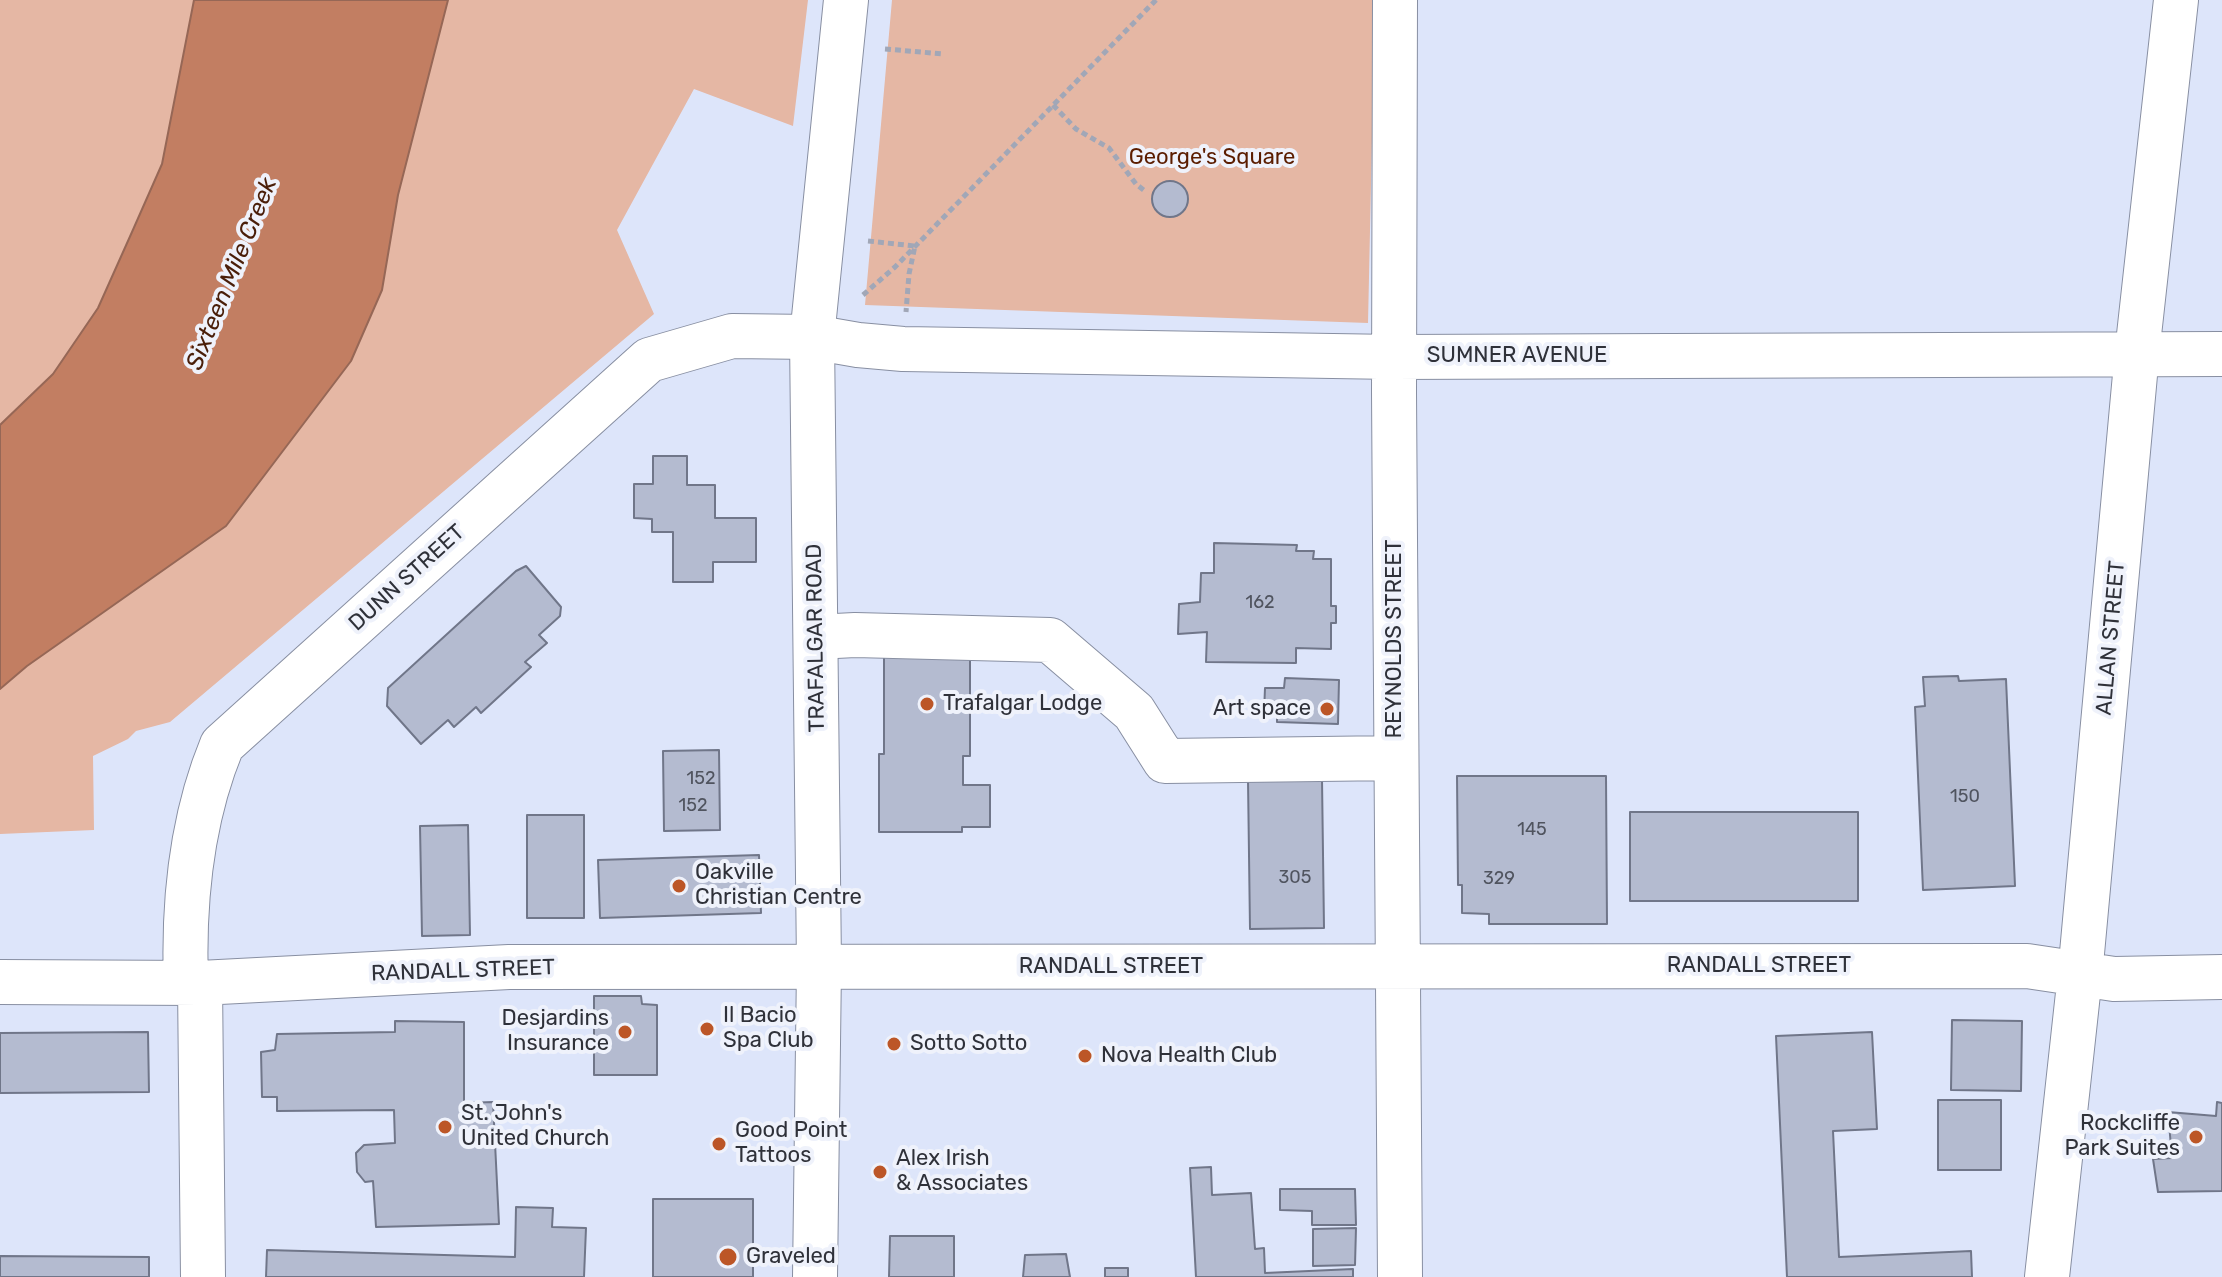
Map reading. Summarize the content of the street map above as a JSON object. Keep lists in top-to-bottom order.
{
  "streets": {
    "street": [
      "SUMNER AVENUE",
      "DUNN STREET",
      "TRAFALGAR ROAD",
      "ALLAN STREET",
      "REYNOLDS STREET",
      "RANDALL STREET"
    ]
  },
  "crossings": [
    ["SUMNER AVENUE", "DUNN STREET"],
    ["SUMNER AVENUE", "TRAFALGAR ROAD"],
    ["SUMNER AVENUE", "ALLAN STREET"],
    ["SUMNER AVENUE", "REYNOLDS STREET"],
    ["DUNN STREET", "TRAFALGAR ROAD"],
    ["DUNN STREET", "RANDALL STREET"],
    ["TRAFALGAR ROAD", "RANDALL STREET"],
    ["ALLAN STREET", "RANDALL STREET"],
    ["REYNOLDS STREET", "RANDALL STREET"]
  ],
  "water": ["Sixteen Mile Creek"],
  "parks": ["George's Square"],
  "places": [
    "Trafalgar Lodge",
    "Art space",
    "Oakville Christian Centre",
    "Il Bacio Spa Club",
    "Desjardins Insurance",
    "Sotto Sotto",
    "Nova Health Club",
    "St. John's United Church",
    "Rockcliffe Park Suites",
    "Good Point Tattoos",
    "Alex Irish & Associates",
    "Graveled"
  ],
  "house_numbers": [
    "162",
    "152",
    "150",
    "152",
    "145",
    "305",
    "329"
  ]
}
